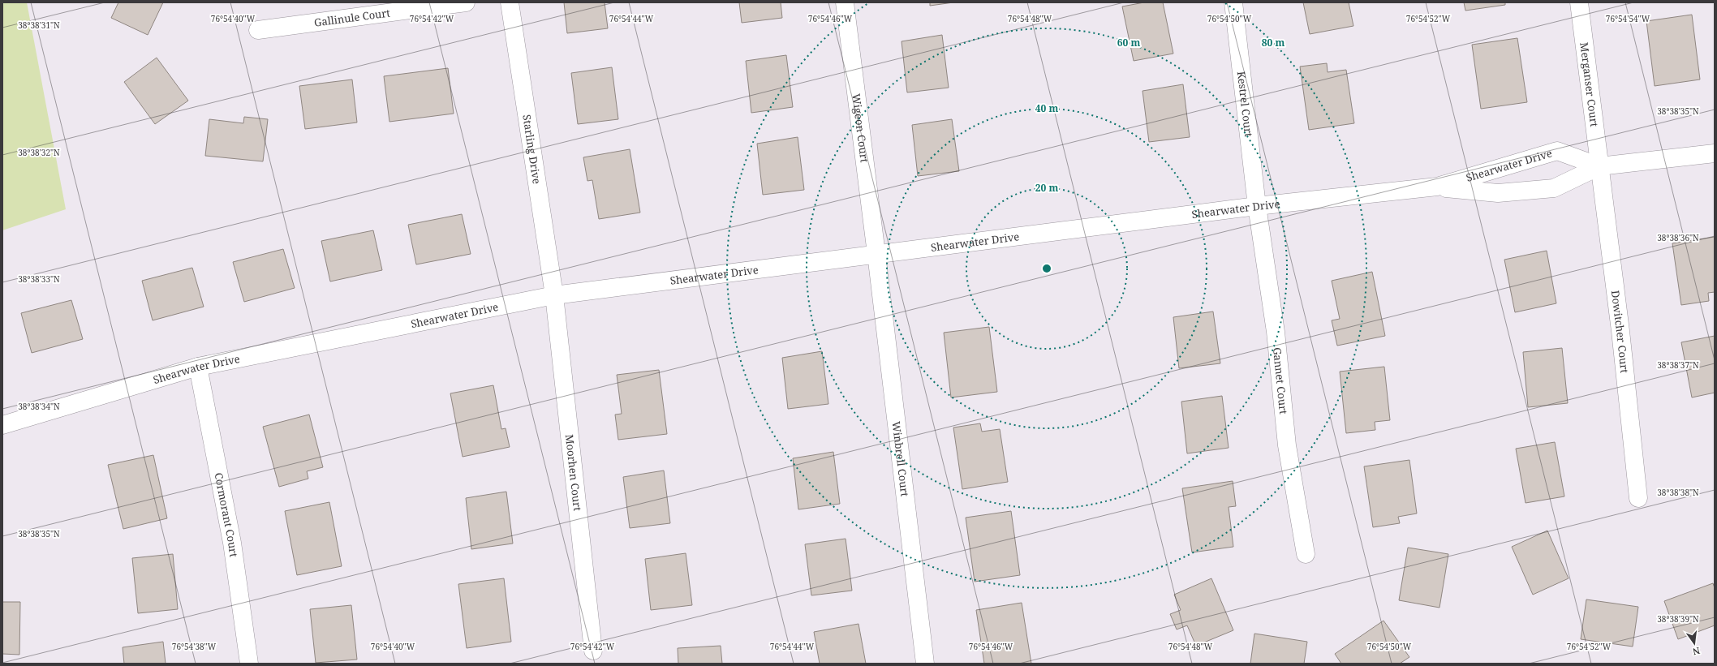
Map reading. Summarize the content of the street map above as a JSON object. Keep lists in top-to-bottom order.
{
  "streets": {
    "street": [
      "Gallinule Court",
      "Merganser Court",
      "Kestrel Court",
      "Wigeon Court",
      "Starling Drive",
      "Shearwater Drive",
      "Dowitcher Court",
      "Gannet Court",
      "Winbrell Court",
      "Moorhen Court",
      "Cormorant Court"
    ]
  },
  "crossings": [
    ["Merganser Court", "Shearwater Drive"],
    ["Merganser Court", "Dowitcher Court"],
    ["Kestrel Court", "Shearwater Drive"],
    ["Kestrel Court", "Gannet Court"],
    ["Wigeon Court", "Shearwater Drive"],
    ["Wigeon Court", "Winbrell Court"],
    ["Starling Drive", "Shearwater Drive"],
    ["Starling Drive", "Moorhen Court"],
    ["Shearwater Drive", "Dowitcher Court"],
    ["Shearwater Drive", "Gannet Court"],
    ["Shearwater Drive", "Winbrell Court"],
    ["Shearwater Drive", "Moorhen Court"],
    ["Shearwater Drive", "Cormorant Court"]
  ],
  "north": "bottom",
  "coordinates": [
    "76°54'40\"W",
    "76°54'42\"W",
    "76°54'44\"W",
    "76°54'46\"W",
    "76°54'48\"W",
    "76°54'50\"W",
    "76°54'52\"W",
    "76°54'54\"W",
    "38°38'31\"N",
    "38°38'35\"N",
    "38°38'32\"N",
    "38°38'36\"N",
    "38°38'33\"N",
    "38°38'37\"N",
    "38°38'34\"N",
    "38°38'38\"N",
    "38°38'39\"N",
    "76°54'38\"W"
  ],
  "rings": [
    "80 m",
    "60 m",
    "40 m",
    "20 m"
  ]
}
